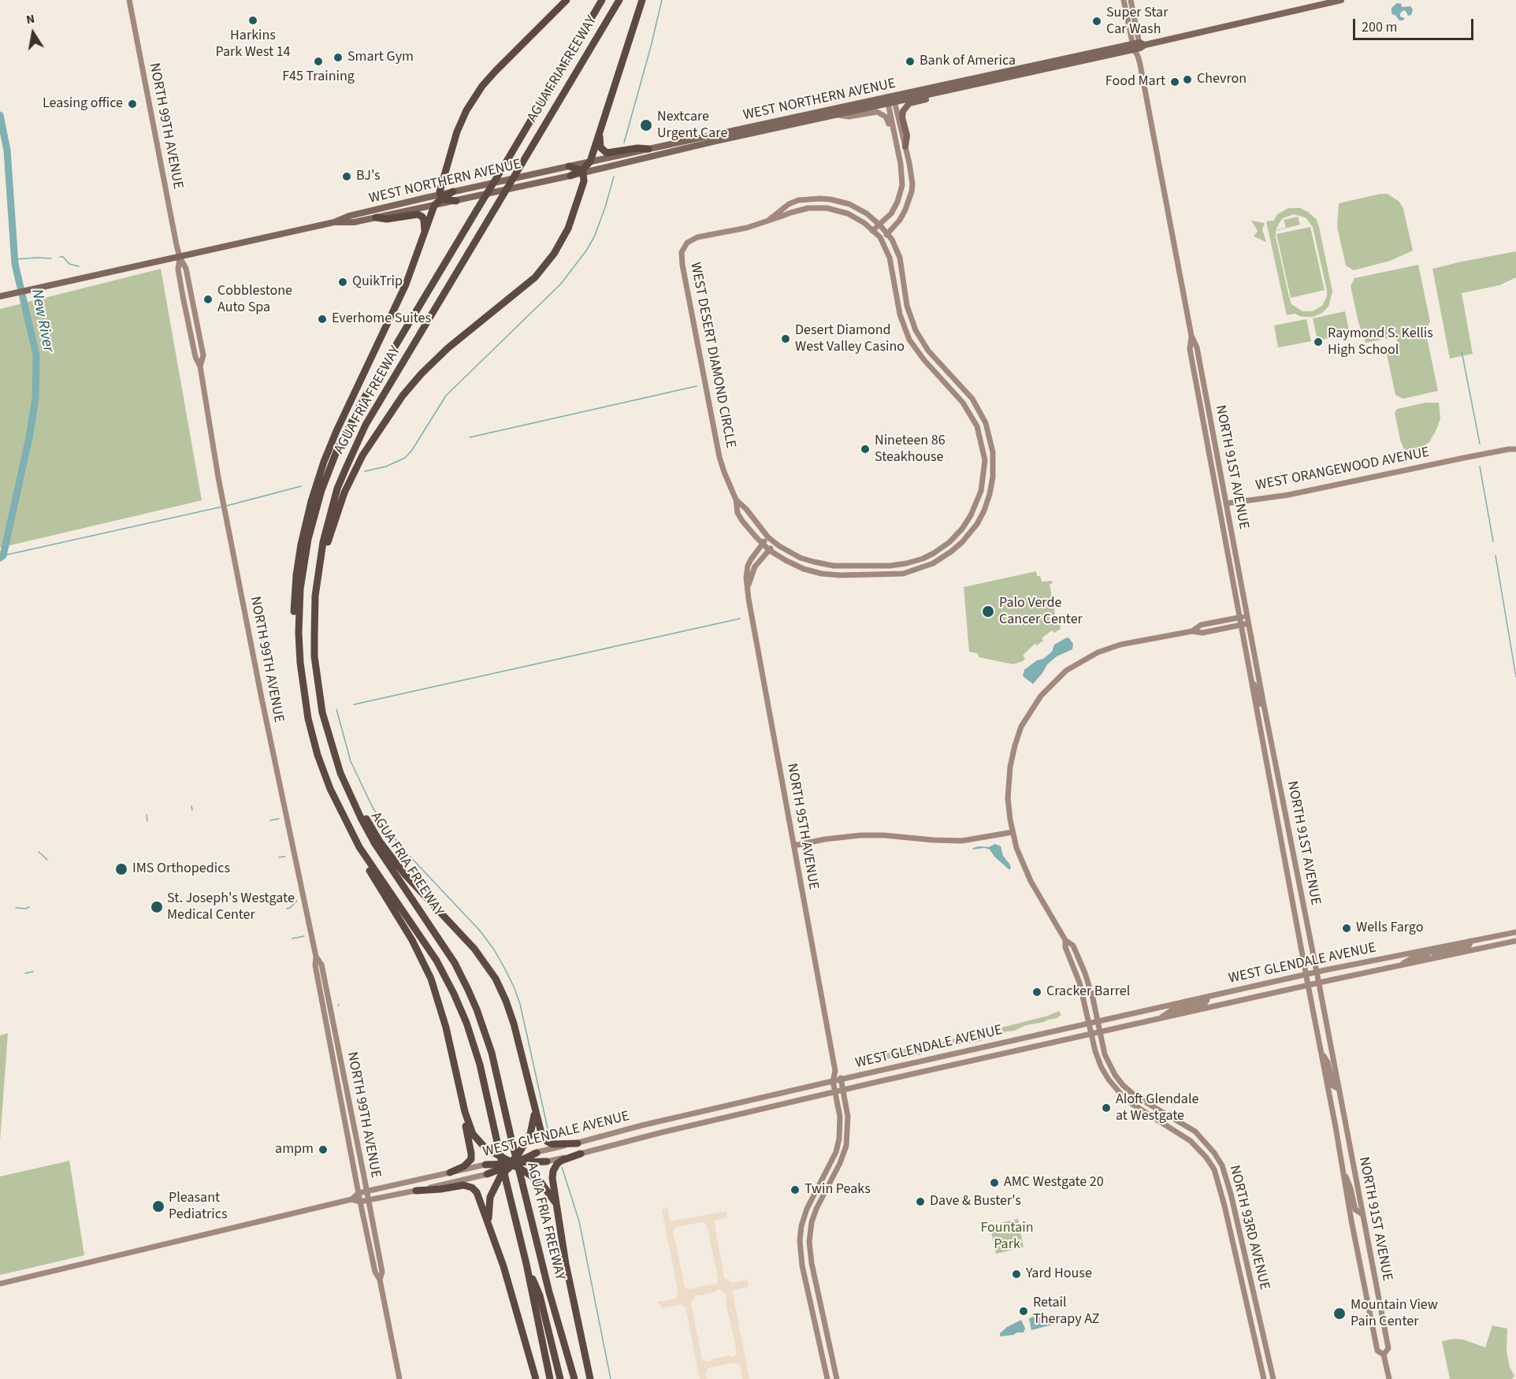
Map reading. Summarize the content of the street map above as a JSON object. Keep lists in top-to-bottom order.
{
  "streets": {
    "highway": ["AGUA FRIA FREEWAY"],
    "main road": [
      "WEST NORTHERN AVENUE",
      "NORTH 99TH AVENUE",
      "WEST DESERT DIAMOND CIRCLE",
      "NORTH 91ST AVENUE",
      "WEST ORANGEWOOD AVENUE",
      "NORTH 95TH AVENUE",
      "WEST GLENDALE AVENUE",
      "NORTH 93RD AVENUE"
    ]
  },
  "crossings": [
    ["WEST NORTHERN AVENUE", "NORTH 99TH AVENUE"],
    ["WEST NORTHERN AVENUE", "NORTH 91ST AVENUE"],
    ["NORTH 99TH AVENUE", "WEST GLENDALE AVENUE"],
    ["WEST DESERT DIAMOND CIRCLE", "NORTH 95TH AVENUE"],
    ["NORTH 91ST AVENUE", "WEST ORANGEWOOD AVENUE"],
    ["NORTH 91ST AVENUE", "WEST GLENDALE AVENUE"],
    ["NORTH 95TH AVENUE", "WEST GLENDALE AVENUE"],
    ["WEST GLENDALE AVENUE", "NORTH 93RD AVENUE"]
  ],
  "water": ["New River"],
  "parks": ["Fountain Park"],
  "places": [
    "Harkins Park West 14",
    "Super Star Car Wash",
    "Smart Gym",
    "F45 Training",
    "Bank of America",
    "Chevron",
    "Food Mart",
    "Leasing office",
    "Nextcare Urgent Care",
    "BJ's",
    "QuikTrip",
    "Cobblestone Auto Spa",
    "Everhome Suites",
    "Desert Diamond West Valley Casino",
    "Raymond S. Kellis High School",
    "Nineteen 86 Steakhouse",
    "Palo Verde Cancer Center",
    "IMS Orthopedics",
    "St. Joseph's Westgate Medical Center",
    "Wells Fargo",
    "Cracker Barrel",
    "Aloft Glendale at Westgate",
    "ampm",
    "AMC Westgate 20",
    "Twin Peaks",
    "Dave & Buster's",
    "Pleasant Pediatrics",
    "Yard House",
    "Retail Therapy AZ",
    "Mountain View Pain Center"
  ],
  "scale_bar": "200 m",
  "north": "top"
}
